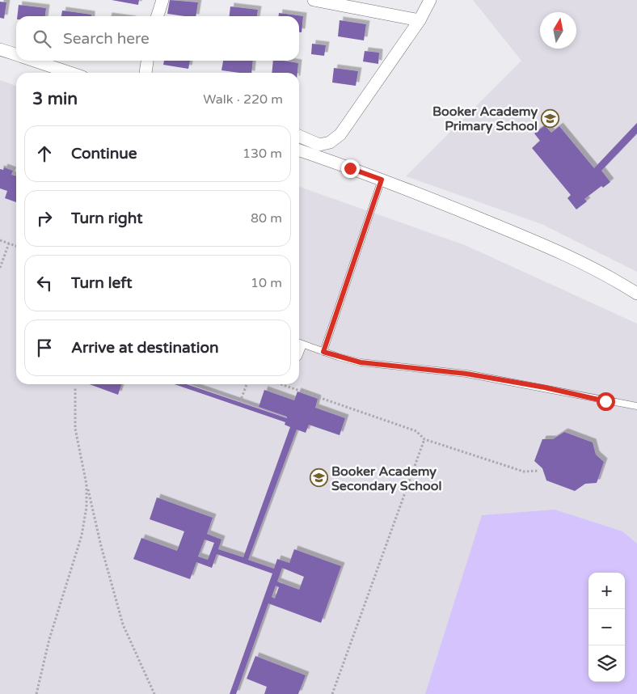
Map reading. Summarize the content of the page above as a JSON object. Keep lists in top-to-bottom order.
{
  "places": {
    "school or university": ["Booker Academy Primary School", "Booker Academy Secondary School"]
  },
  "north": "top",
  "page": {
    "search": "Search here",
    "heading": ["3 min", "Walk · 220 m"],
    "list": [
      ["Continue", "130 m"],
      ["Turn right", "80 m"],
      ["Turn left", "10 m"],
      "Arrive at destination"
    ],
    "map_buttons": ["+", "−"]
  }
}
